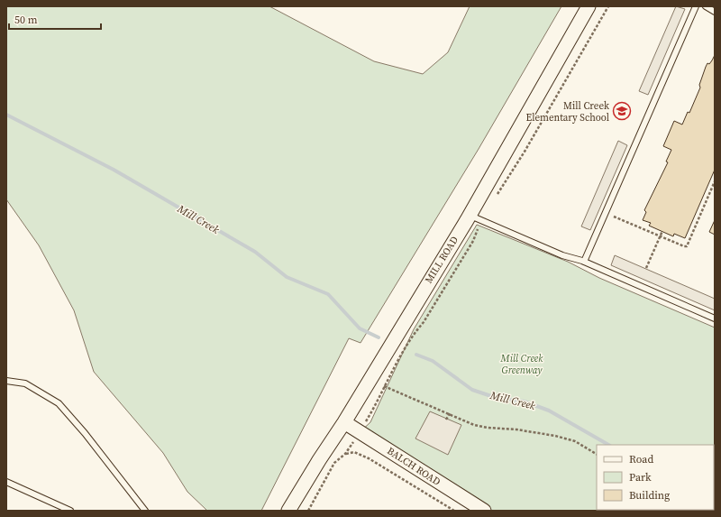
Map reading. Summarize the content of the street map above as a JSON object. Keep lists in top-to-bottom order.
{
  "streets": {
    "street": ["MILL ROAD", "BALCH ROAD"]
  },
  "crossings": [
    ["MILL ROAD", "BALCH ROAD"]
  ],
  "water": ["Mill Creek"],
  "parks": ["Mill Creek Greenway"],
  "places": {
    "school or university": ["Mill Creek Elementary School"]
  },
  "legend": ["Road", "Park", "Building"],
  "scale_bar": "50 m"
}
